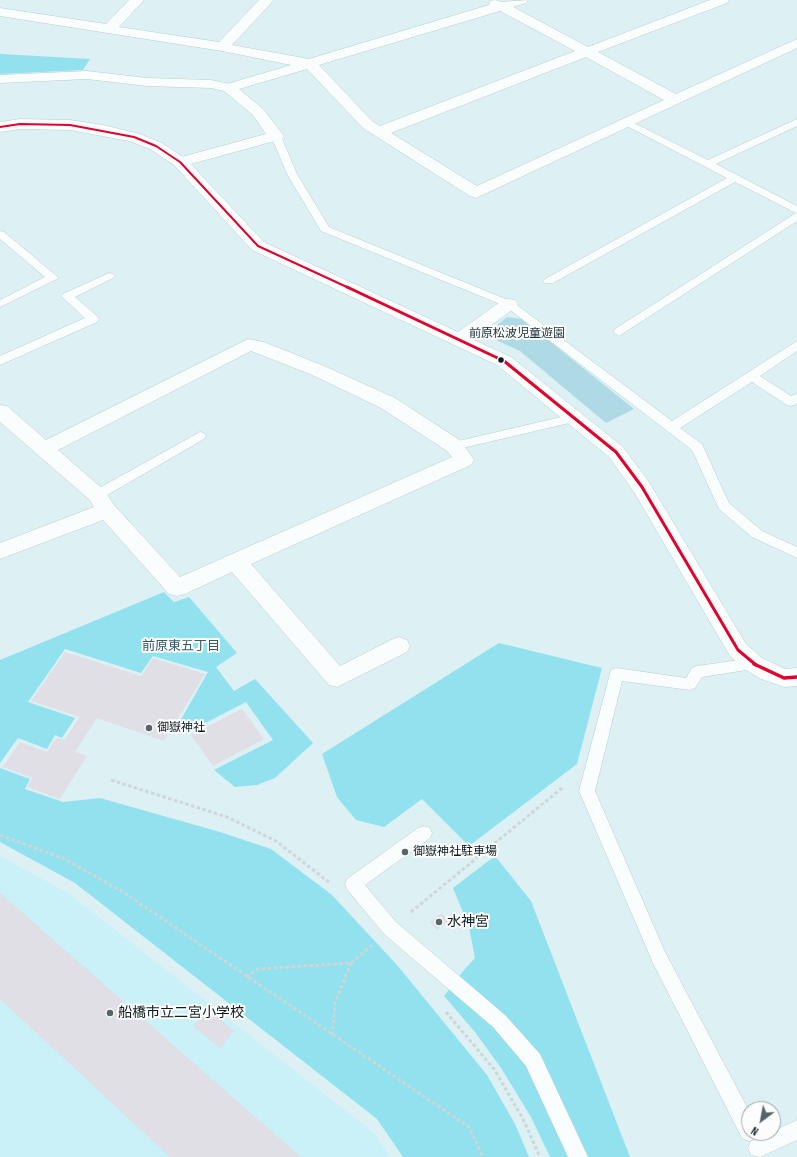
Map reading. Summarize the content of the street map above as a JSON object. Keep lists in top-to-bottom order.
{
  "districts": ["前原東五丁目"],
  "parks": ["前原松波児童遊園"],
  "places": [
    "御嶽神社",
    "御嶽神社駐車場",
    "水神宮",
    "船橋市立二宮小学校"
  ],
  "north": "bottom left"
}
